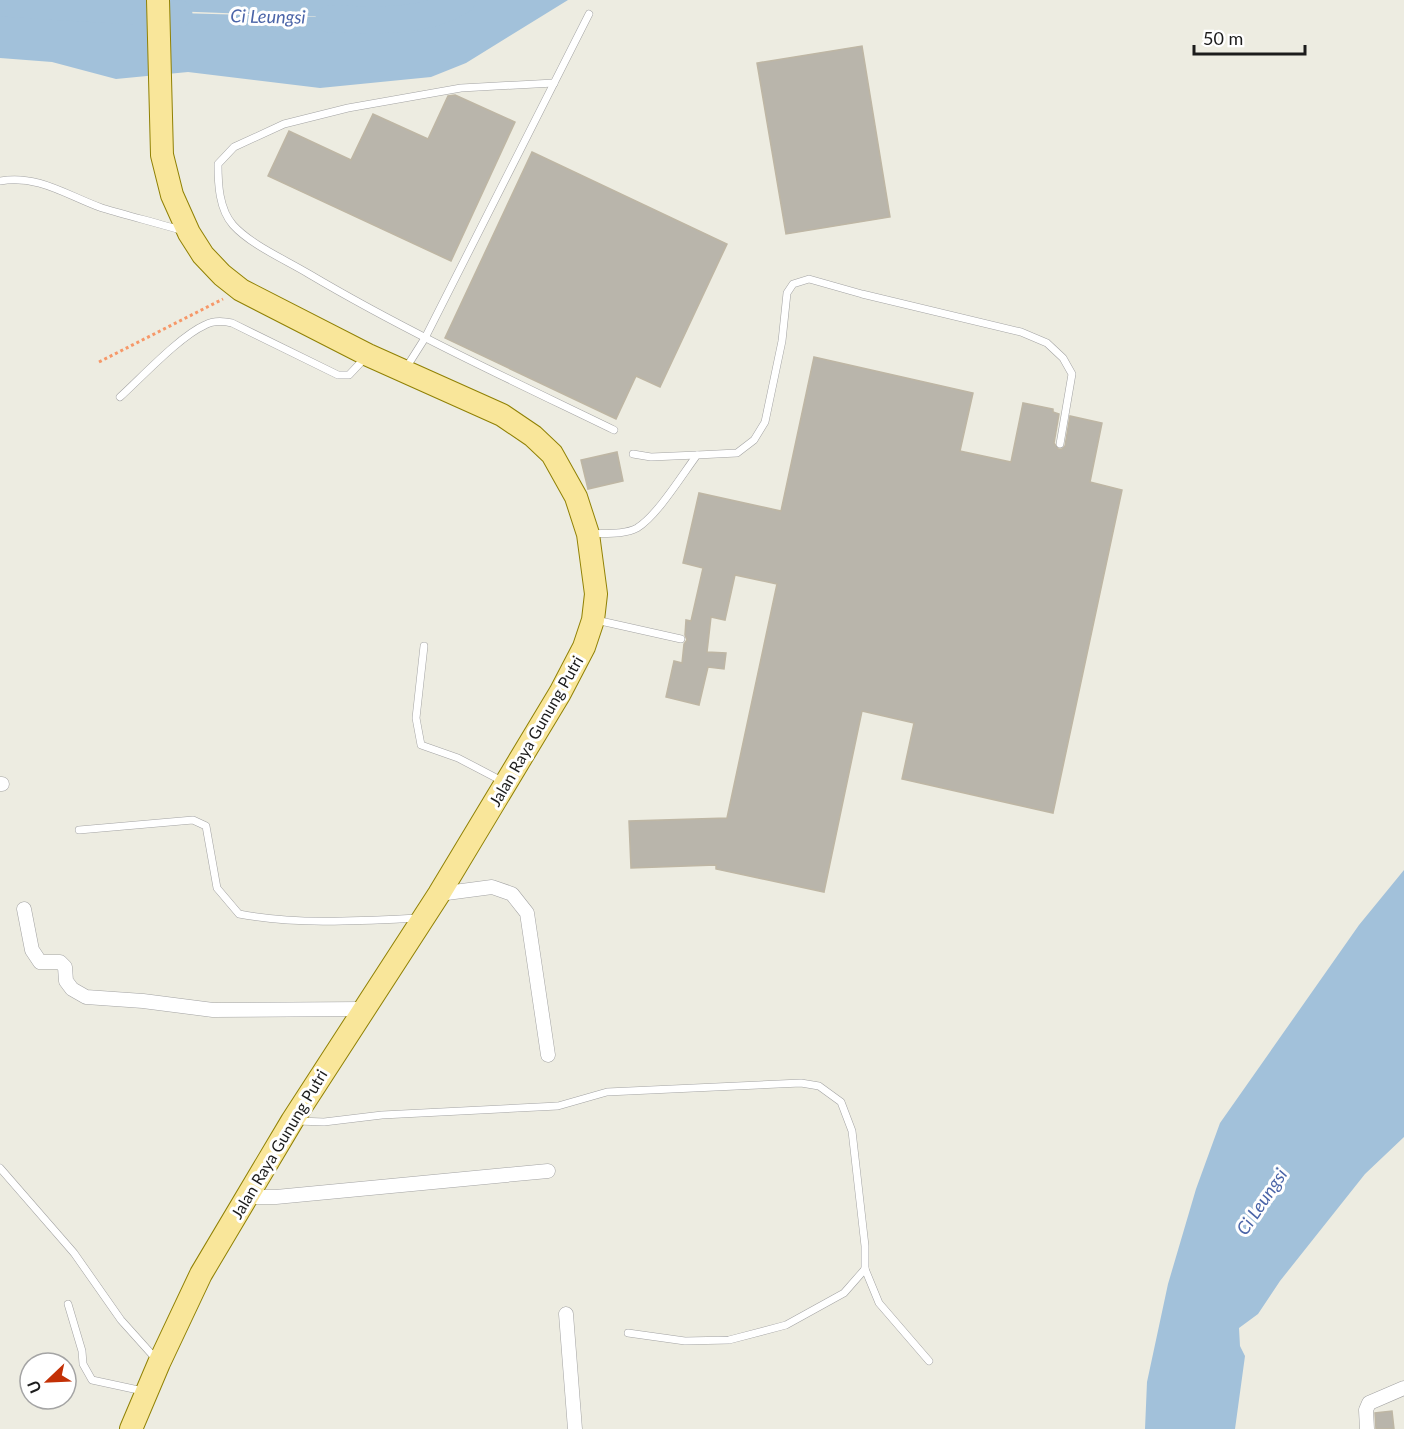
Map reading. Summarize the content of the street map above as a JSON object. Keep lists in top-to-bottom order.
{
  "streets": {
    "main road": ["Jalan Raya Gunung Putri"]
  },
  "water": ["Ci Leungsi"],
  "scale_bar": "50 m",
  "north": "bottom left"
}
